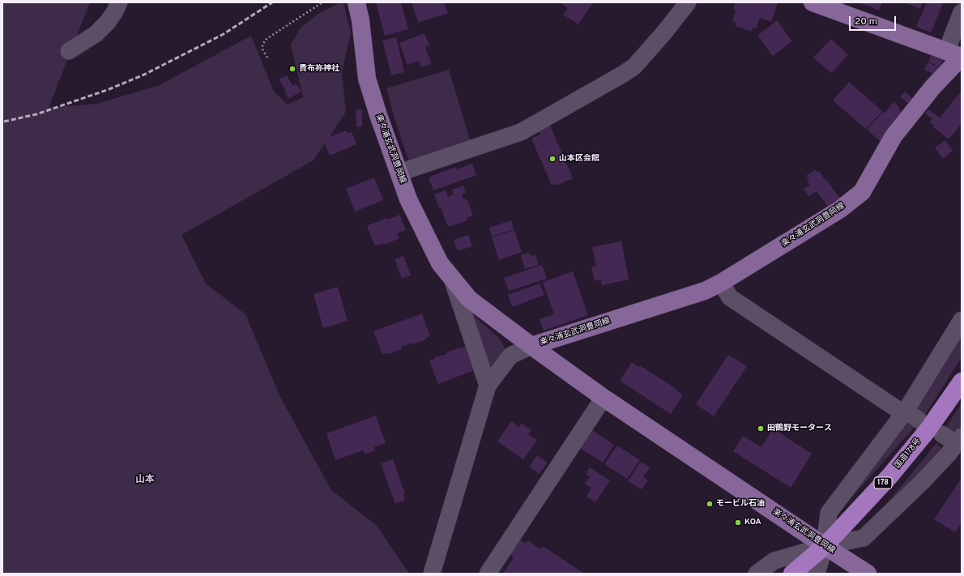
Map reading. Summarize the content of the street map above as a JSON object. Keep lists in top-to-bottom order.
{
  "streets": {
    "highway": ["国道178号", "178"],
    "main road": ["楽々浦玄武洞豊岡線"]
  },
  "crossings": [
    ["楽々浦玄武洞豊岡線", "国道178号"]
  ],
  "districts": ["山本"],
  "places": [
    "貴布祢神社",
    "山本区会館",
    "田鶴野モータース",
    "モービル石油",
    "KOA"
  ],
  "scale_bar": "20 m"
}
